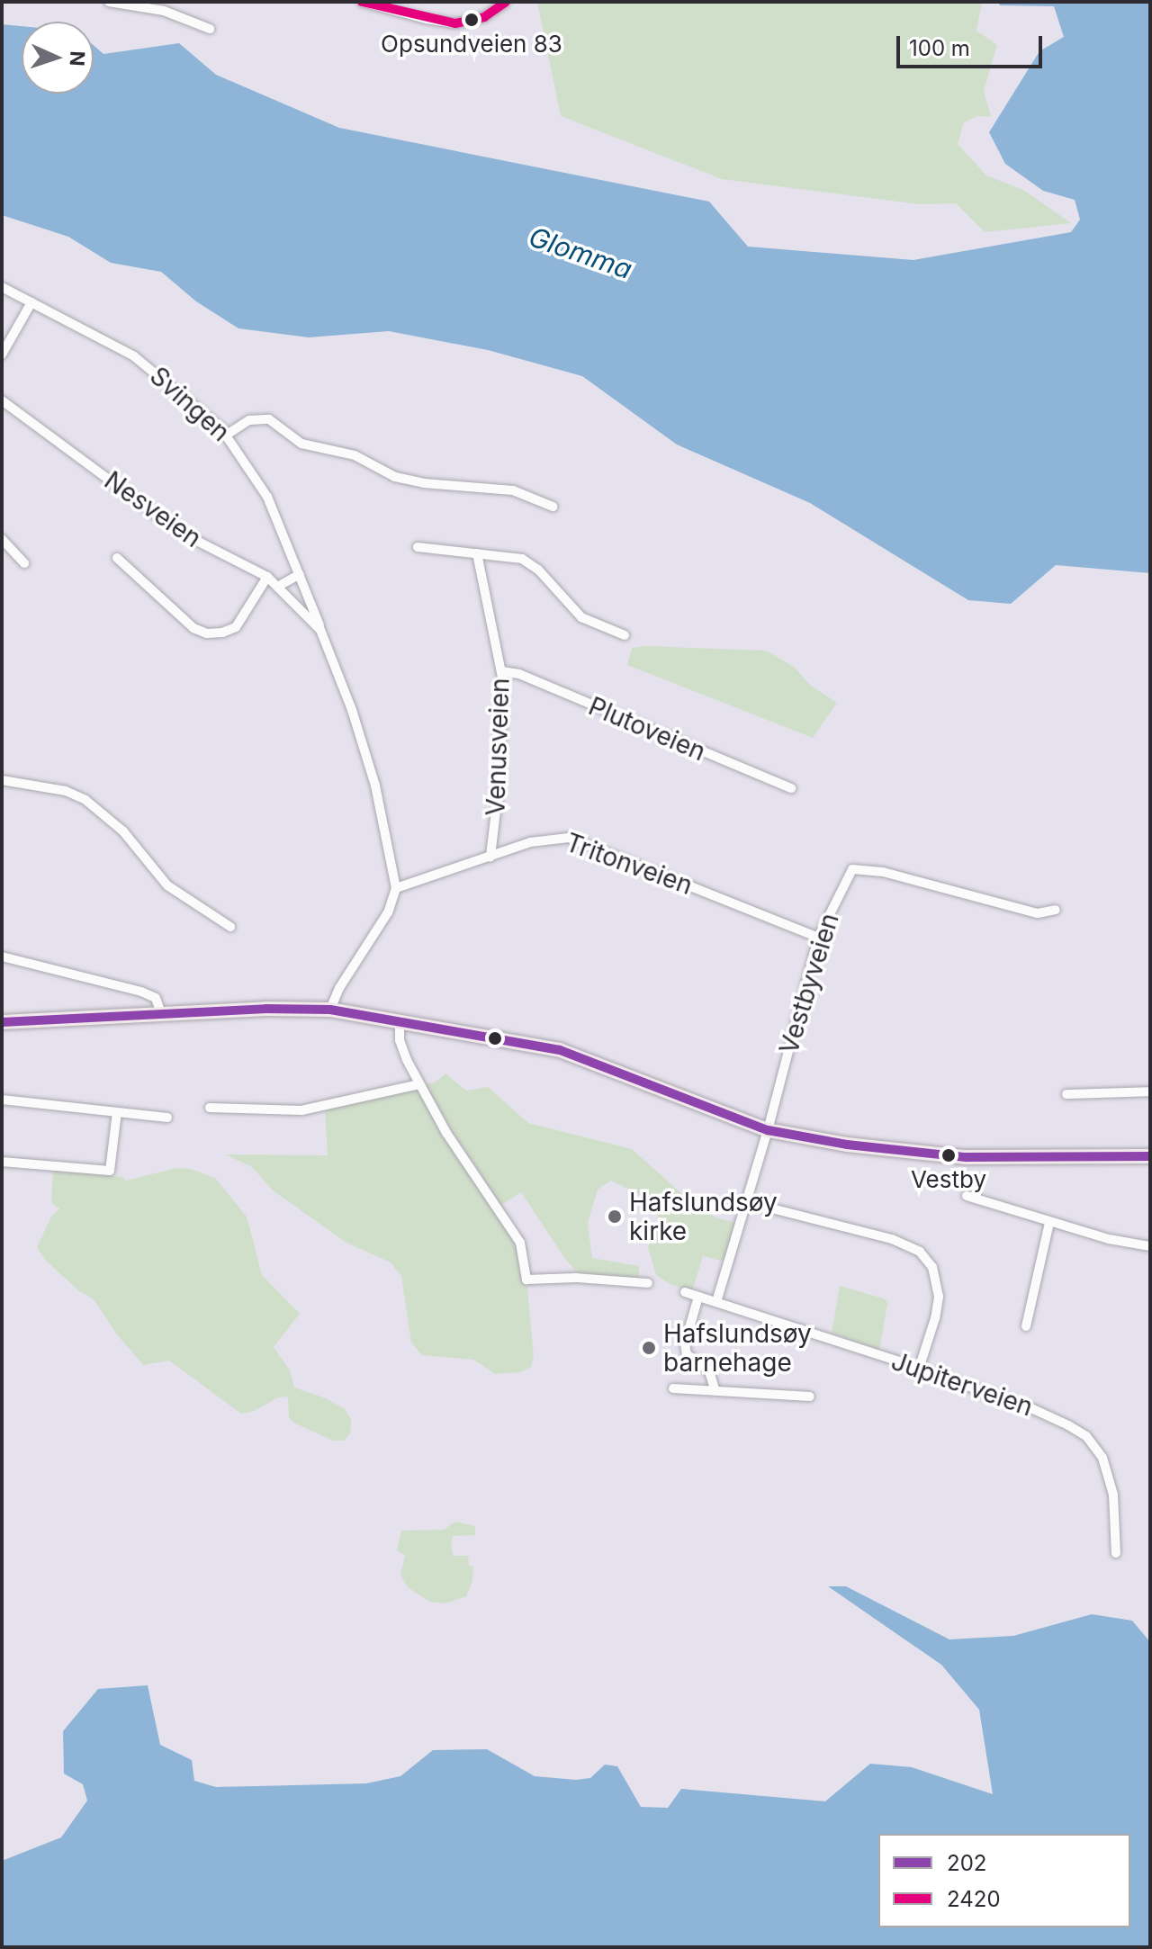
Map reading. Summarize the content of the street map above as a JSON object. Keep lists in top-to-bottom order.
{
  "streets": {
    "street": [
      "Svingen",
      "Nesveien",
      "Plutoveien",
      "Venusveien",
      "Tritonveien",
      "Vestbyveien",
      "Jupiterveien"
    ]
  },
  "crossings": [
    ["Svingen", "Nesveien"],
    ["Nesveien", "Tritonveien"],
    ["Plutoveien", "Venusveien"],
    ["Venusveien", "Tritonveien"],
    ["Tritonveien", "Vestbyveien"],
    ["Vestbyveien", "Jupiterveien"]
  ],
  "water": ["Glomma"],
  "places": [
    "Opsundveien 83",
    "Vestby",
    "Hafslundsøy kirke",
    "Hafslundsøy barnehage"
  ],
  "lines": ["transit line 2420", "transit line 202"],
  "legend": ["202", "2420"],
  "scale_bar": "100 m",
  "north": "right"
}
